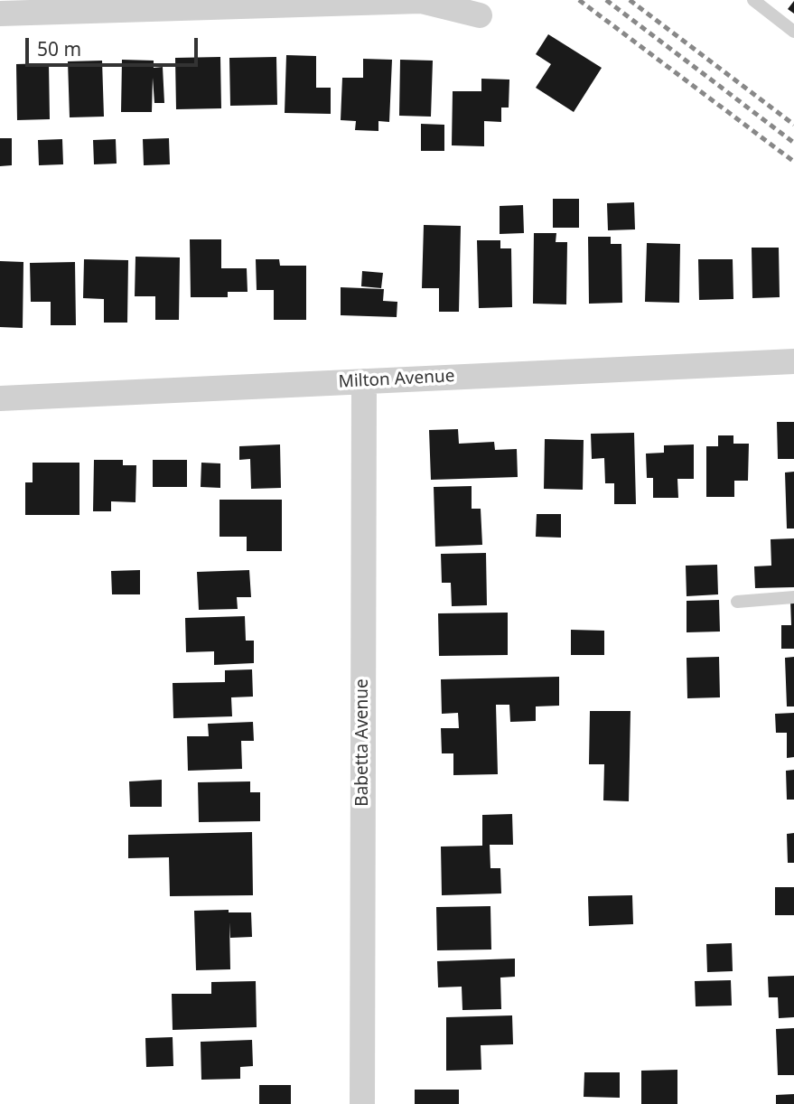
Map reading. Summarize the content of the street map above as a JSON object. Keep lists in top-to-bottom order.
{
  "streets": {
    "street": ["Milton Avenue", "Babetta Avenue"]
  },
  "crossings": [
    ["Milton Avenue", "Babetta Avenue"]
  ],
  "scale_bar": "50 m"
}
